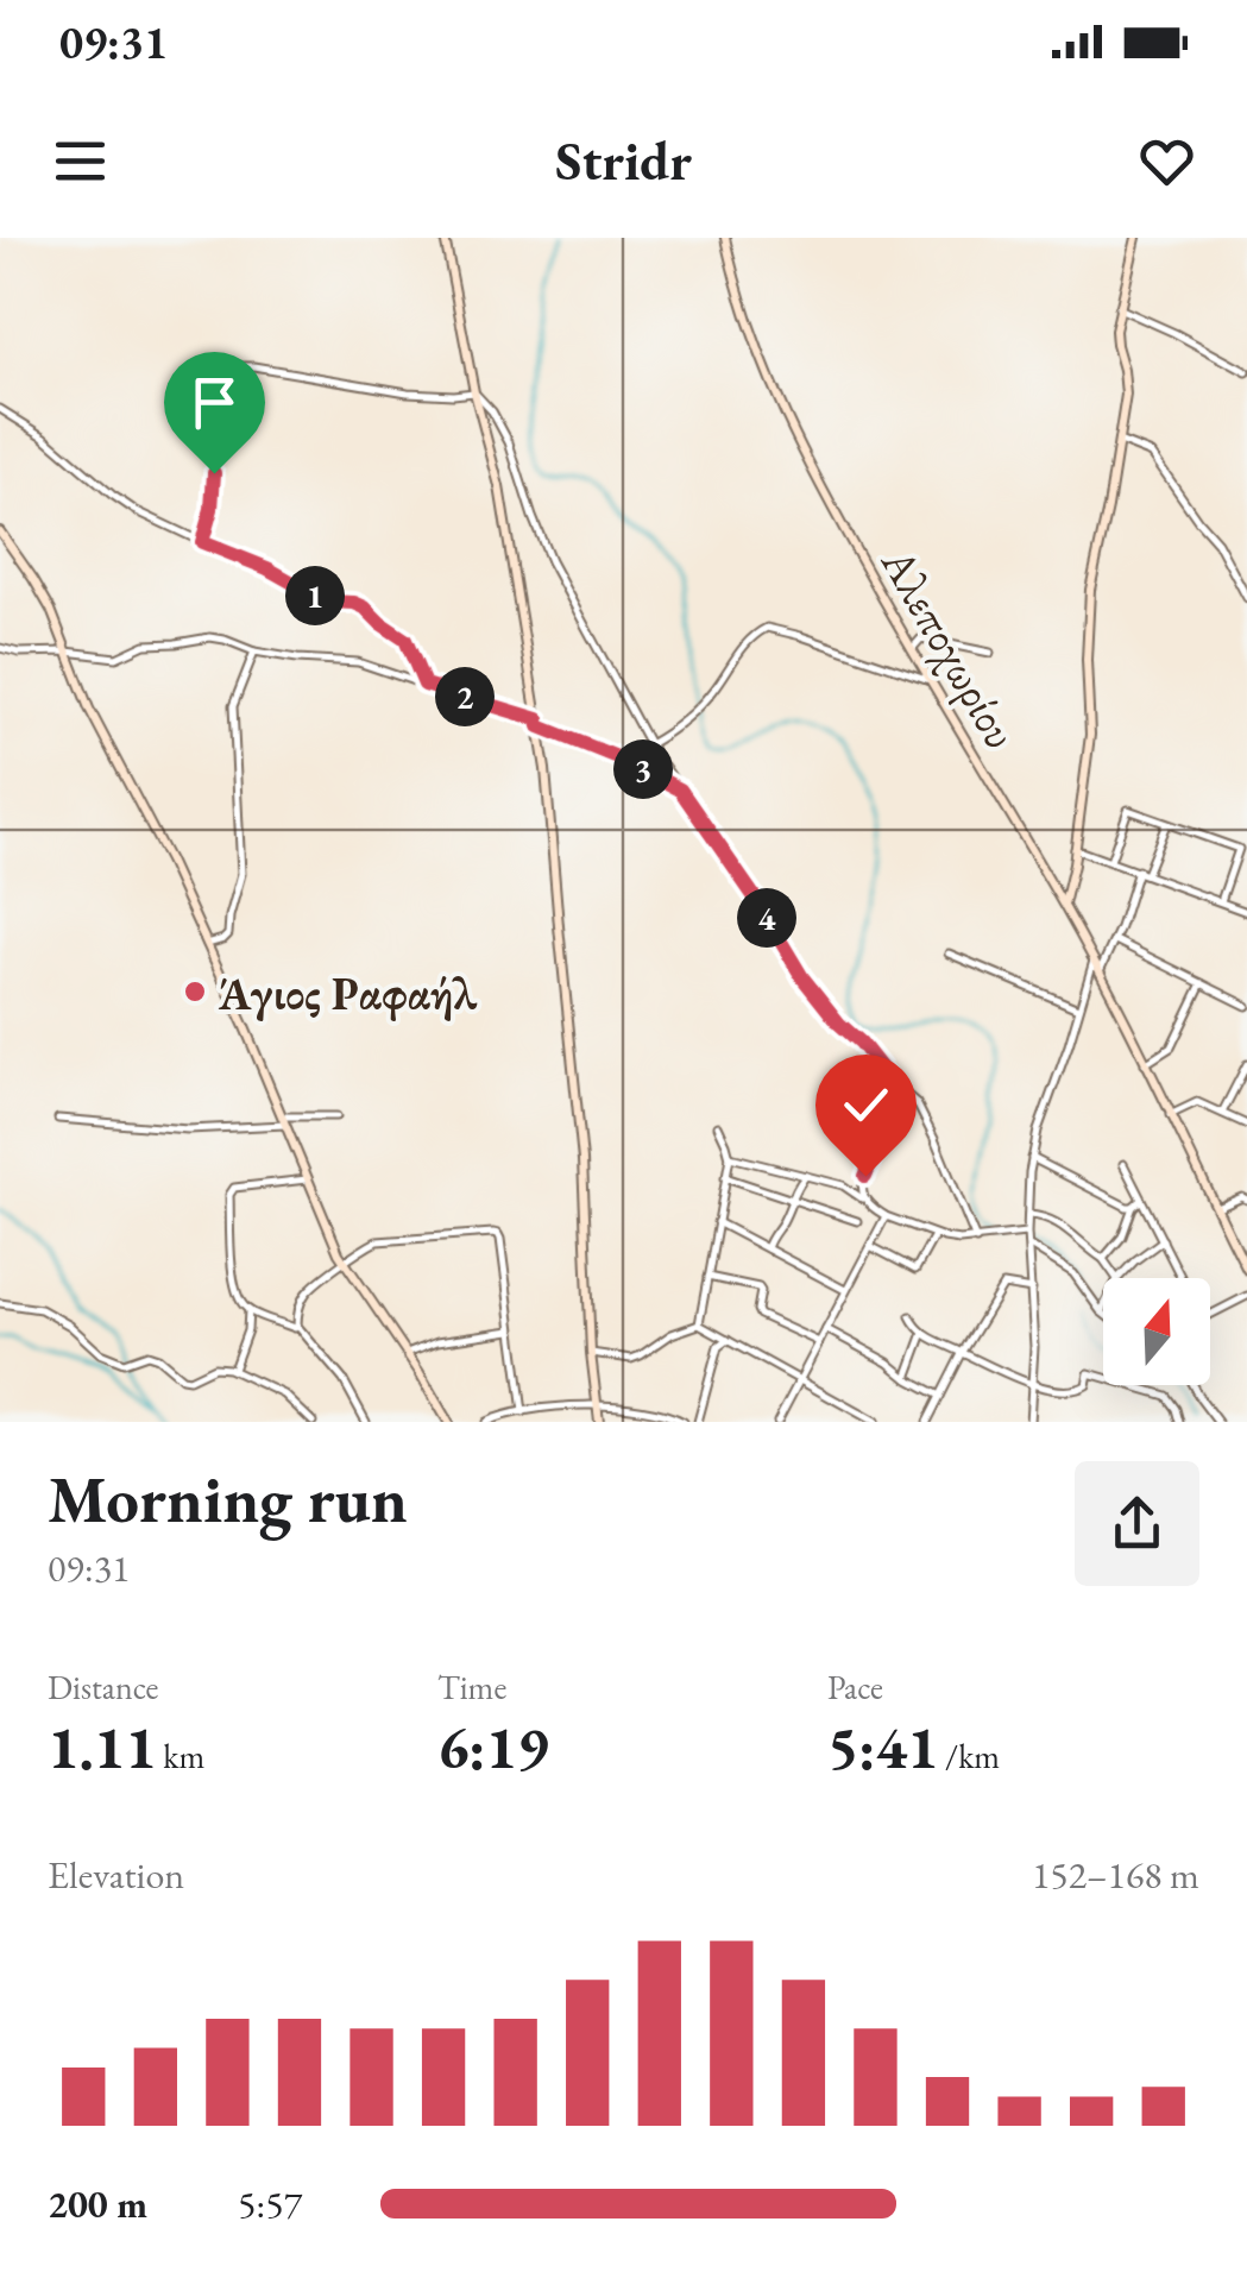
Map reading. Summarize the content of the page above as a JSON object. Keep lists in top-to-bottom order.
{
  "streets": {
    "main road": ["Αλεποχωρίου"]
  },
  "places": ["Άγιος Ραφαήλ"],
  "north": "top",
  "page": {
    "status": "09:31",
    "header": "Stridr",
    "pins": [
      "1",
      "2",
      "3",
      "4"
    ],
    "heading": ["Morning run", "09:31"],
    "stats": [
      ["Distance", "1.11 km"],
      ["Time", "6:19"],
      ["Pace", "5:41 /km"]
    ],
    "chart": ["Elevation", "152–168 m"],
    "list": [
      {
        "name": "200 m",
        "note": "5:57"
      }
    ]
  }
}
